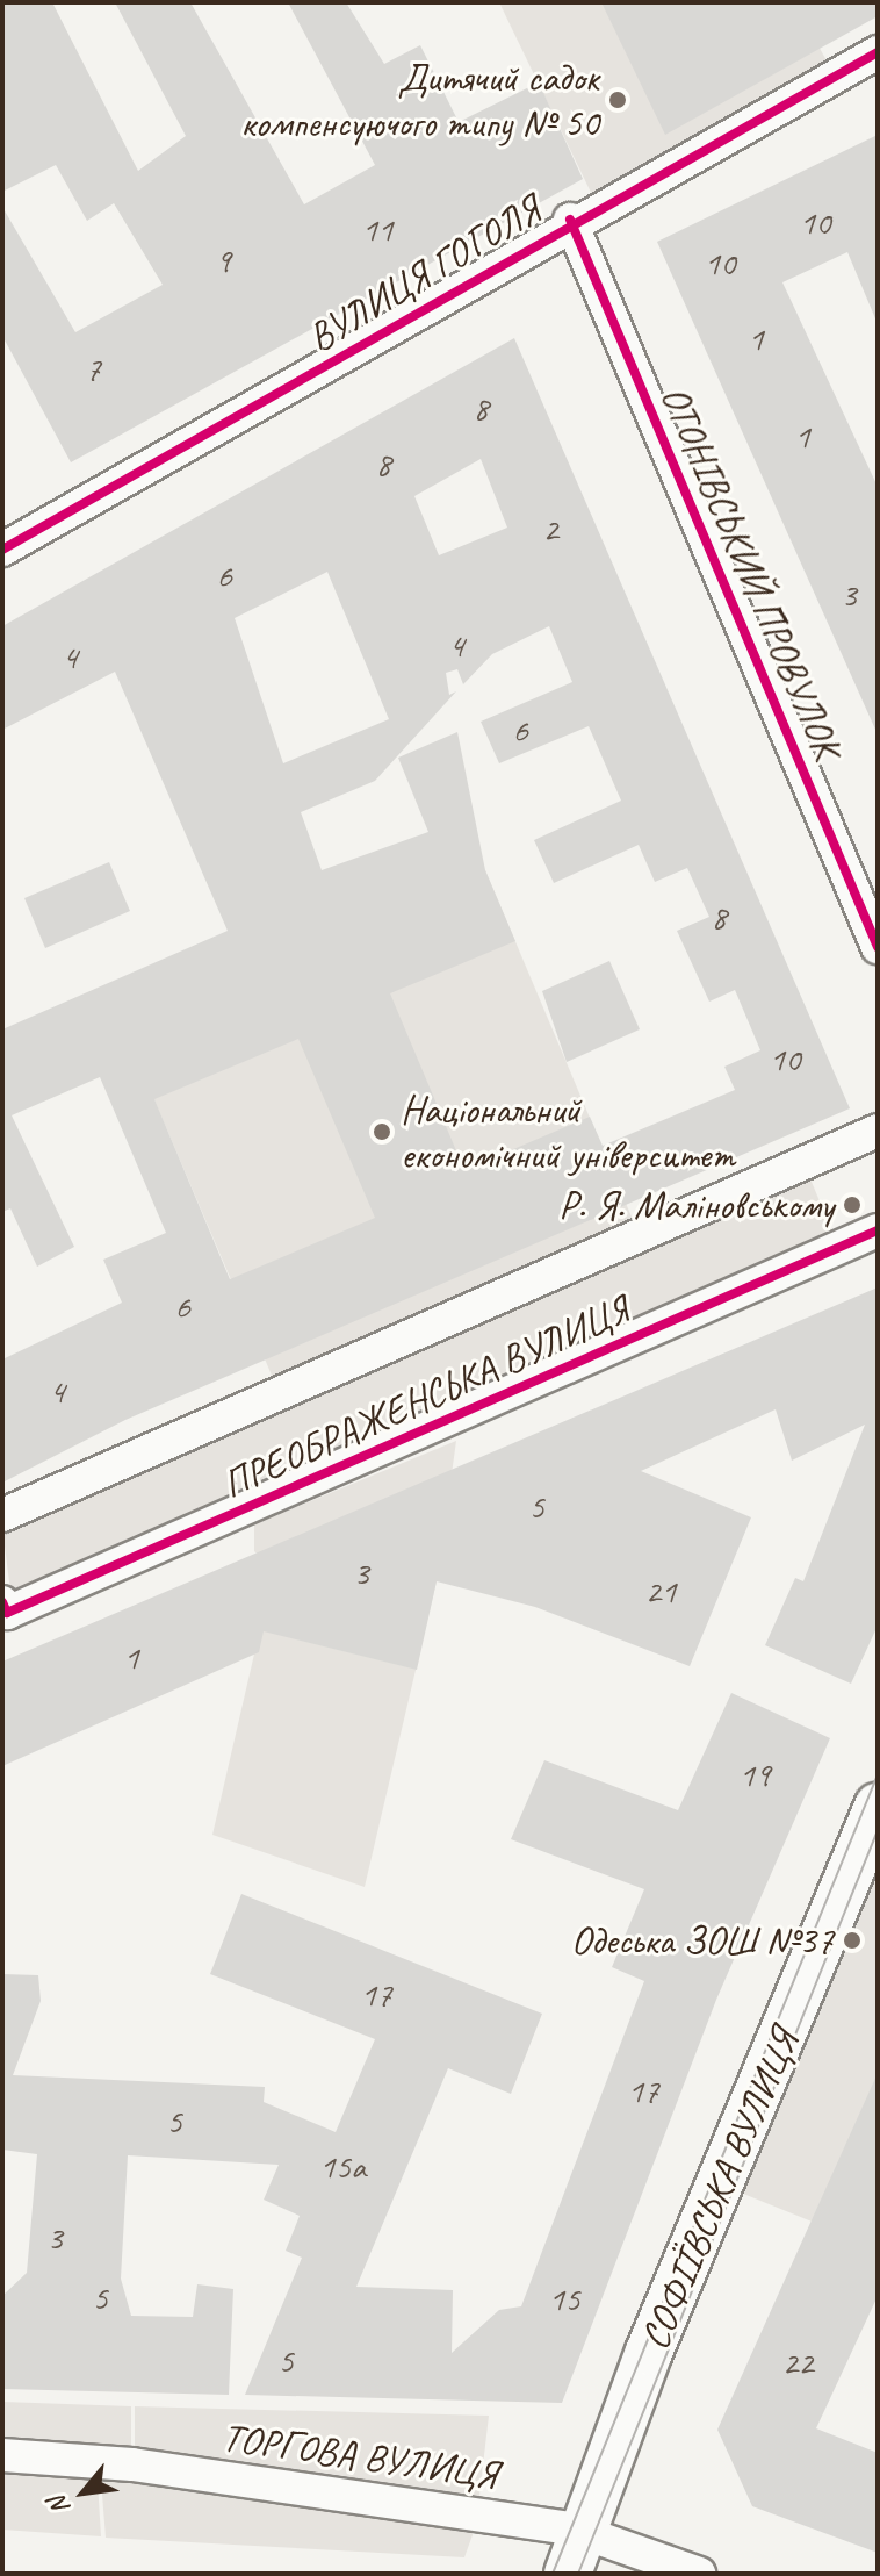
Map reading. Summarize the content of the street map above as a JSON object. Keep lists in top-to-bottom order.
{
  "streets": {
    "main road": ["СОФІЇВСЬКА ВУЛИЦЯ"],
    "street": [
      "ВУЛИЦЯ ГОГОЛЯ",
      "ОТОНІВСЬКИЙ ПРОВУЛОК",
      "ПРЕОБРАЖЕНСЬКА ВУЛИЦЯ",
      "ТОРГОВА ВУЛИЦЯ"
    ]
  },
  "crossings": [
    ["ВУЛИЦЯ ГОГОЛЯ", "ОТОНІВСЬКИЙ ПРОВУЛОК"],
    ["СОФІЇВСЬКА ВУЛИЦЯ", "ТОРГОВА ВУЛИЦЯ"]
  ],
  "places": [
    "Дитячий садок компенсуючого типу № 50",
    "Національний економічний університет",
    "Р. Я. Маліновському",
    "Одеська ЗОШ №37"
  ],
  "house_numbers": [
    "10",
    "11",
    "9",
    "10",
    "1",
    "7",
    "8",
    "1",
    "8",
    "2",
    "6",
    "3",
    "4",
    "4",
    "6",
    "8",
    "10",
    "6",
    "4",
    "5",
    "3",
    "21",
    "1",
    "19",
    "17",
    "17",
    "5",
    "15а",
    "3",
    "5",
    "15",
    "5",
    "22"
  ],
  "north": "bottom left"
}
